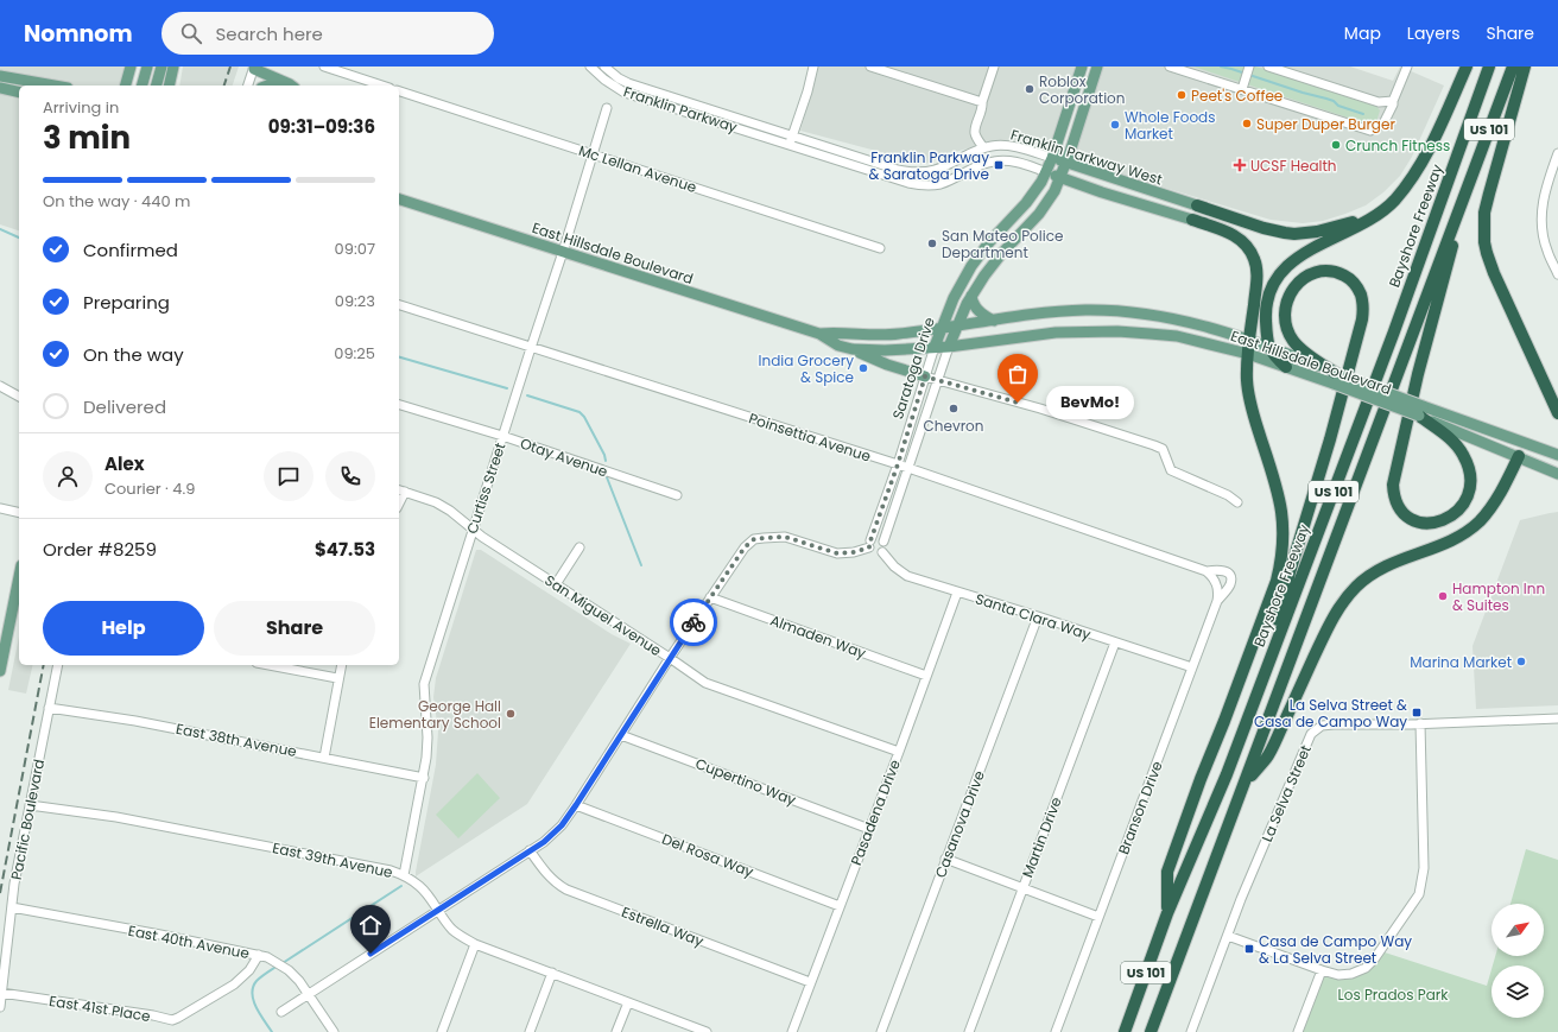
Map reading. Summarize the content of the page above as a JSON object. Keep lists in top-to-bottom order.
{
  "streets": {
    "highway": ["US 101", "Bayshore Freeway"],
    "main road": ["Franklin Parkway West", "East Hillsdale Boulevard", "Saratoga Drive"],
    "street": [
      "Franklin Parkway",
      "Mc Lellan Avenue",
      "Poinsettia Avenue",
      "Otay Avenue",
      "Curtiss Street",
      "San Miguel Avenue",
      "Santa Clara Way",
      "Almaden Way",
      "East 38th Avenue",
      "Cupertino Way",
      "La Selva Street",
      "Branson Drive",
      "Pasadena Drive",
      "Pacific Boulevard",
      "Casanova Drive",
      "Martin Drive",
      "Del Rosa Way",
      "East 39th Avenue",
      "Estrella Way",
      "East 40th Avenue",
      "East 41st Place"
    ]
  },
  "crossings": [
    ["Franklin Parkway", "Franklin Parkway West"],
    ["Franklin Parkway West", "Saratoga Drive"],
    ["Mc Lellan Avenue", "Curtiss Street"],
    ["East Hillsdale Boulevard", "Saratoga Drive"],
    ["East Hillsdale Boulevard", "Curtiss Street"],
    ["Saratoga Drive", "Poinsettia Avenue"],
    ["Saratoga Drive", "Santa Clara Way"],
    ["Poinsettia Avenue", "Curtiss Street"],
    ["Poinsettia Avenue", "Branson Drive"],
    ["Otay Avenue", "Curtiss Street"],
    ["Curtiss Street", "San Miguel Avenue"],
    ["Curtiss Street", "East 38th Avenue"],
    ["Curtiss Street", "East 39th Avenue"],
    ["San Miguel Avenue", "Pasadena Drive"],
    ["Santa Clara Way", "Branson Drive"],
    ["Santa Clara Way", "Pasadena Drive"],
    ["Santa Clara Way", "Casanova Drive"],
    ["Santa Clara Way", "Martin Drive"],
    ["Almaden Way", "Pasadena Drive"],
    ["East 38th Avenue", "Pacific Boulevard"],
    ["Cupertino Way", "Pasadena Drive"],
    ["Pasadena Drive", "Del Rosa Way"],
    ["Pasadena Drive", "Estrella Way"],
    ["Pacific Boulevard", "East 39th Avenue"],
    ["Pacific Boulevard", "East 40th Avenue"],
    ["Pacific Boulevard", "East 41st Place"],
    ["East 40th Avenue", "East 41st Place"]
  ],
  "parks": ["Los Prados Park"],
  "places": {
    "other": [
      "Roblox Corporation",
      "Peet's Coffee",
      "Super Duper Burger",
      "Whole Foods Market",
      "Crunch Fitness",
      "San Mateo Police Department",
      "India Grocery & Spice",
      "BevMo!",
      "Chevron",
      "Hampton Inn & Suites",
      "Marina Market",
      "George Hall Elementary School"
    ],
    "transit": ["Franklin Parkway & Saratoga Drive", "La Selva Street & Casa de Campo Way", "Casa de Campo Way & La Selva Street"],
    "health": ["UCSF Health"]
  },
  "north": "top right",
  "page": {
    "header": "Nomnom",
    "search": "Search here",
    "nav": ["Map", "Layers", "Share"],
    "heading": ["3 min", "Arriving in", "09:31–09:36"],
    "panel": [
      "Alex",
      "Courier · 4.9",
      "Order #8259",
      "$47.53"
    ],
    "bar": "On the way · 440 m",
    "list": [
      ["Confirmed", "09:07"],
      ["Preparing", "09:23"],
      ["On the way", "09:25"],
      "Delivered"
    ],
    "bubble": "BevMo!",
    "buttons": ["Help", "Share"]
  }
}
